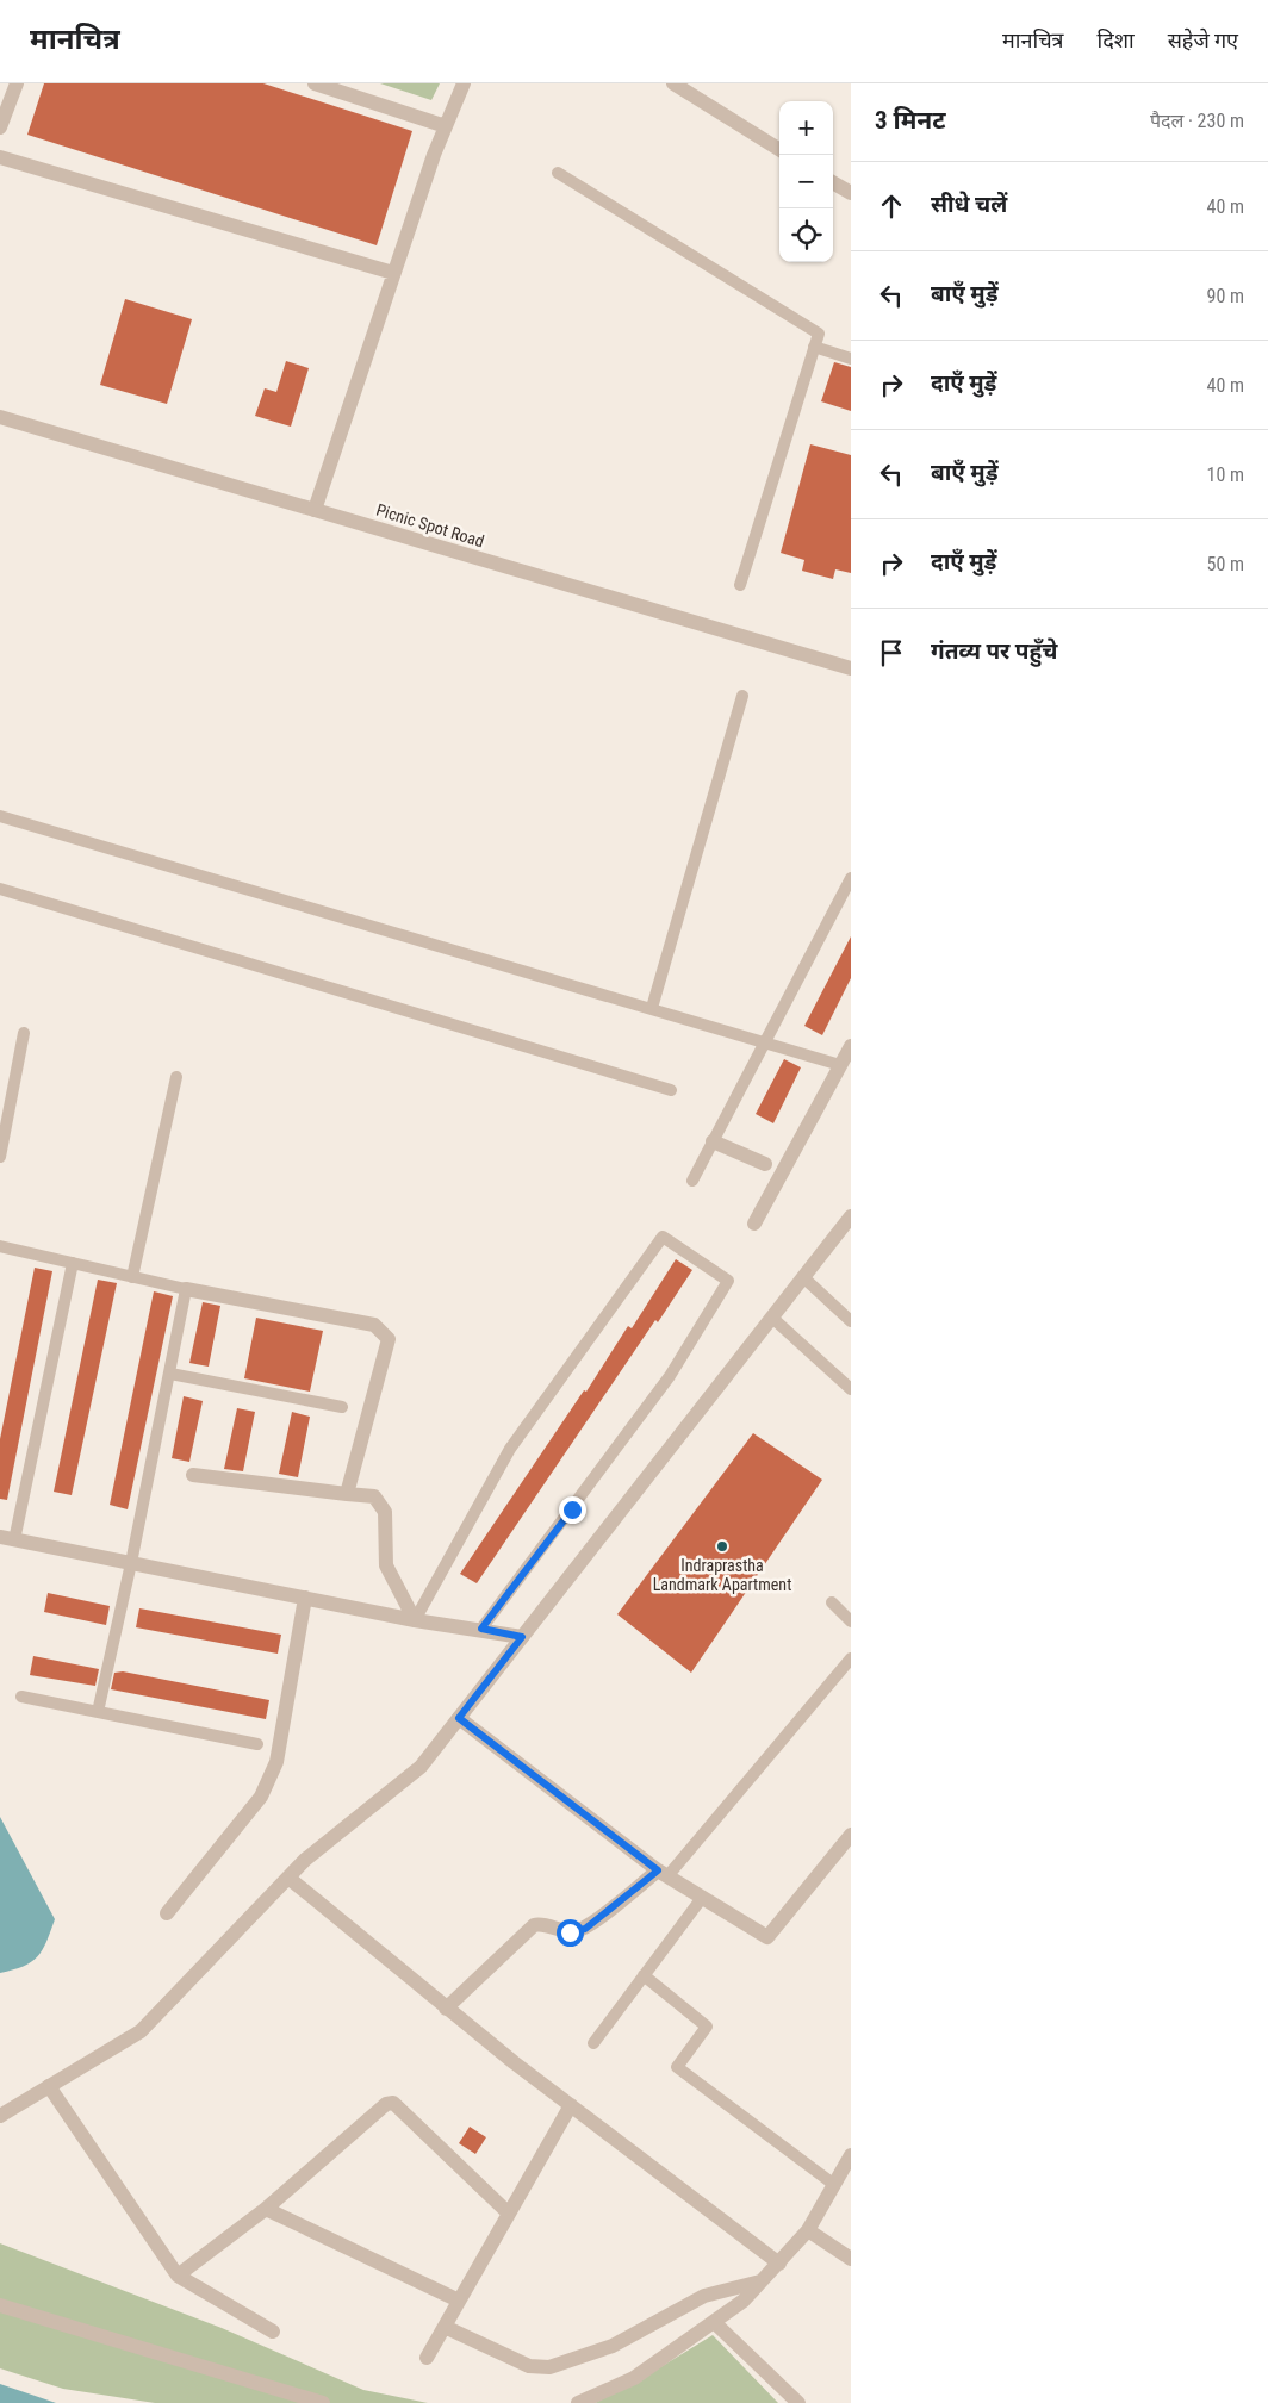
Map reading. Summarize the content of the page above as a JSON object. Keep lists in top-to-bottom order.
{
  "streets": {
    "street": ["Picnic Spot Road"]
  },
  "places": ["Indraprastha Landmark Apartment"],
  "page": {
    "header": "मानचित्र",
    "nav": ["मानचित्र", "दिशा", "सहेजे गए"],
    "heading": ["3 मिनट", "पैदल · 230 m"],
    "map_buttons": ["+", "−"],
    "list": [
      ["सीधे चलें", "40 m"],
      ["बाएँ मुड़ें", "90 m"],
      ["दाएँ मुड़ें", "40 m"],
      ["बाएँ मुड़ें", "10 m"],
      ["दाएँ मुड़ें", "50 m"],
      "गंतव्य पर पहुँचे"
    ]
  }
}
